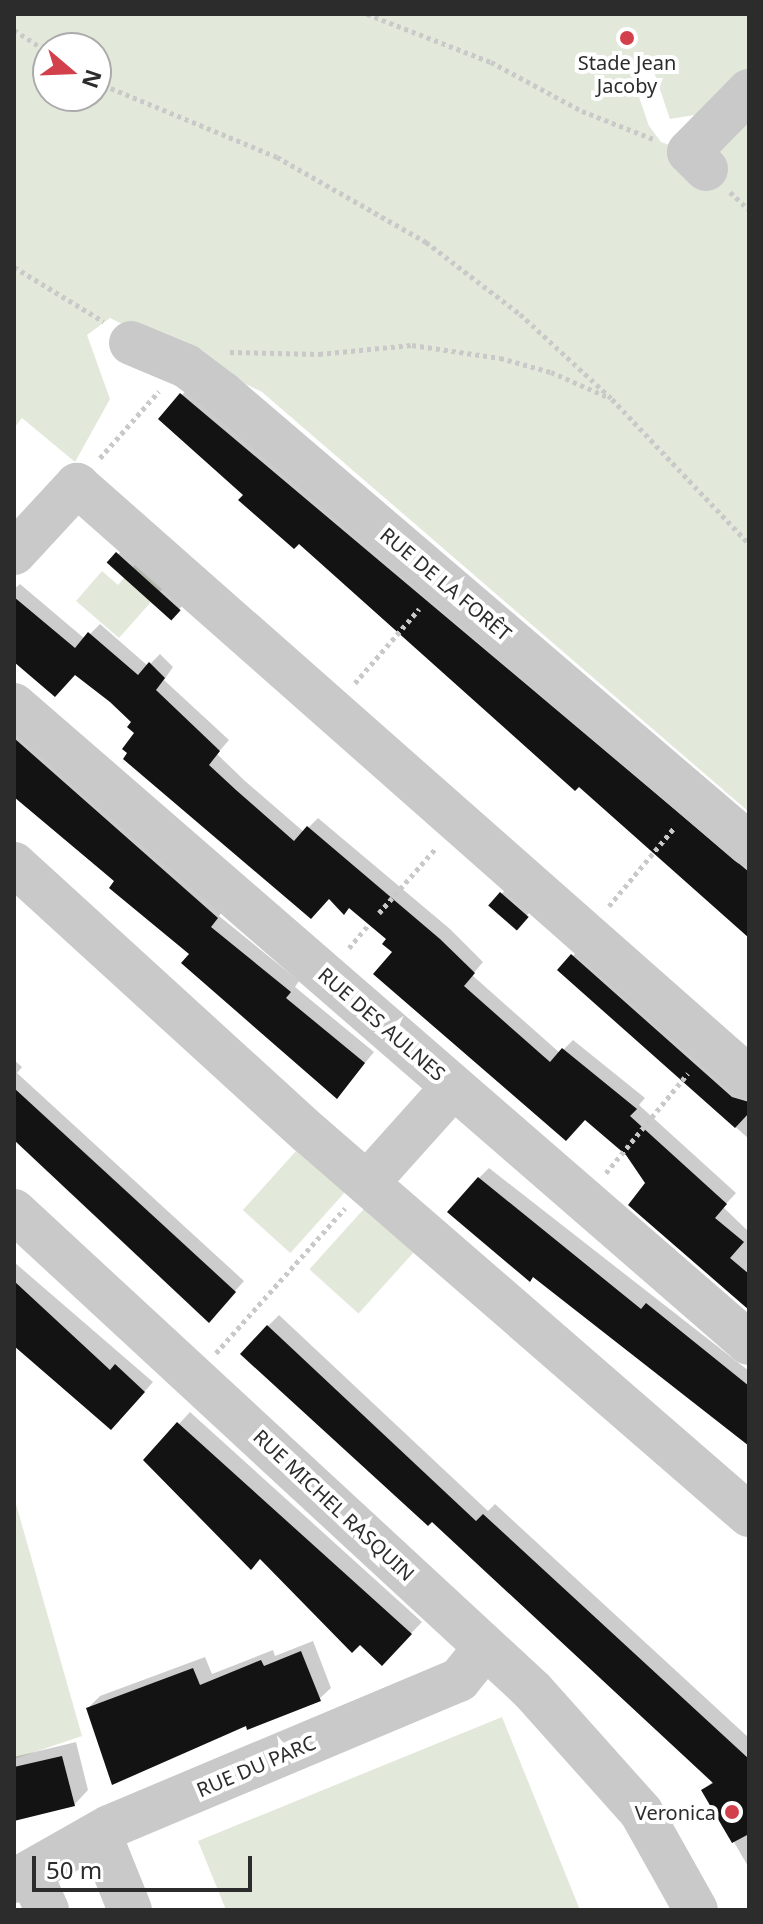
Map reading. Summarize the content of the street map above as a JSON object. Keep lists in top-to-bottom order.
{
  "streets": {
    "street": [
      "RUE DE LA FORÊT",
      "RUE DES AULNES",
      "RUE MICHEL RASQUIN",
      "RUE DU PARC"
    ]
  },
  "crossings": [
    ["RUE MICHEL RASQUIN", "RUE DU PARC"]
  ],
  "places": ["Stade Jean Jacoby", "Veronica"],
  "scale_bar": "50 m",
  "north": "right"
}
